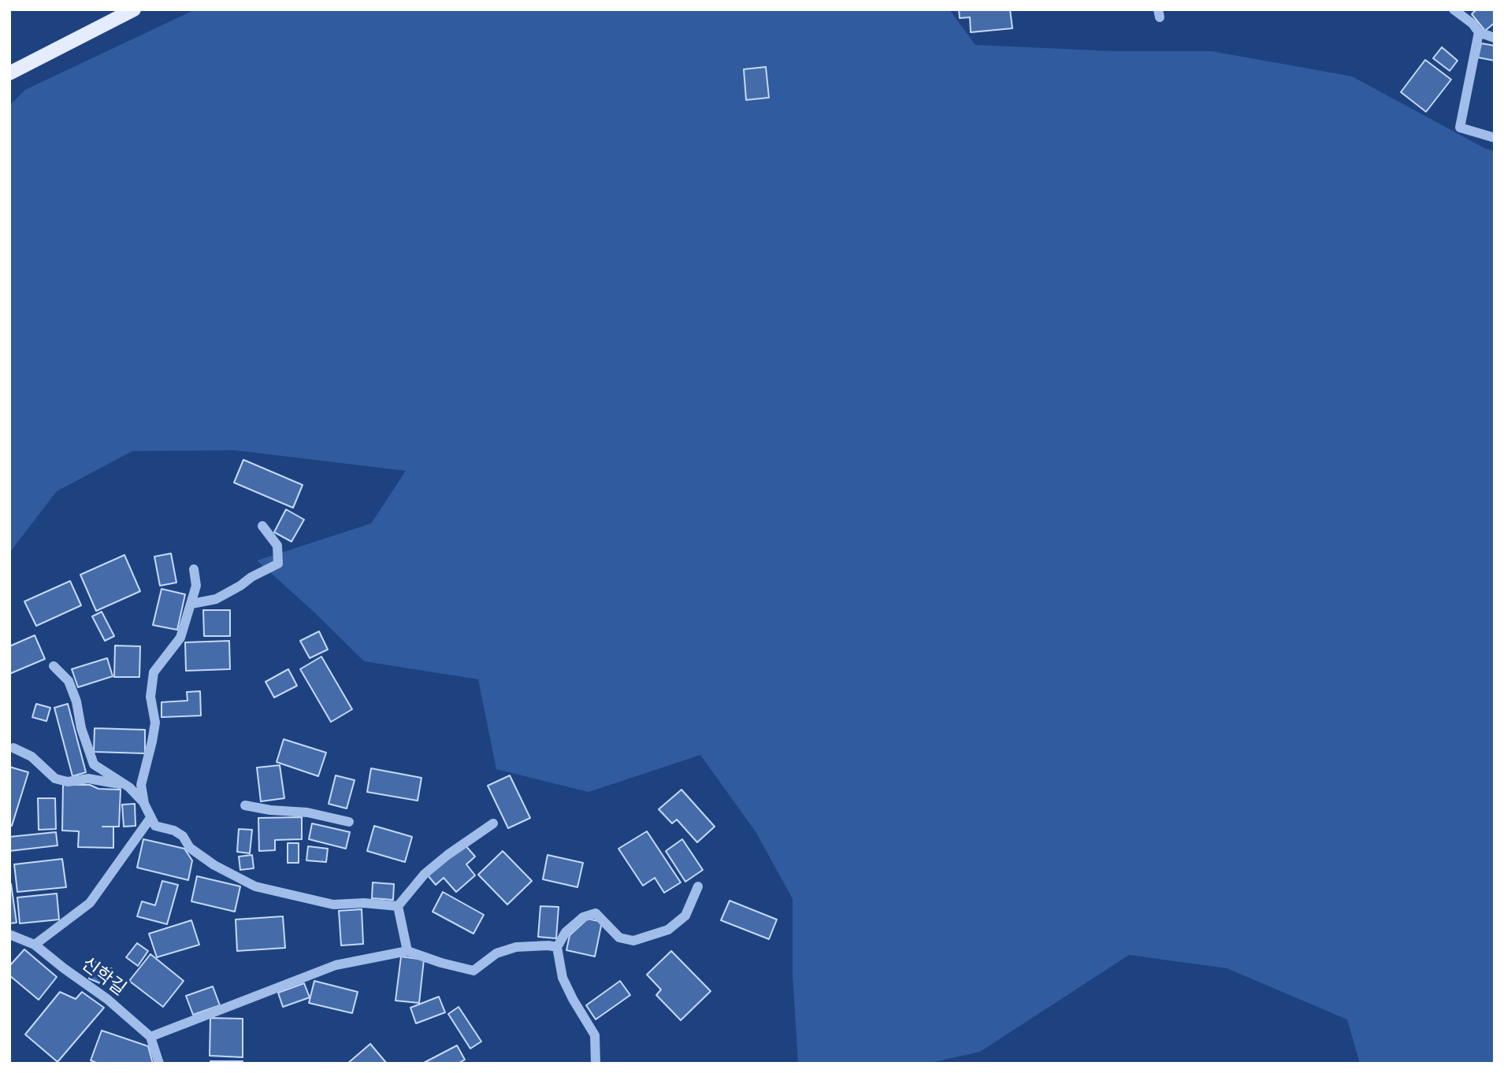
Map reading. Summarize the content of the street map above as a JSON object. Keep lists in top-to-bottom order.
{
  "streets": {
    "street": ["신학길"]
  }
}
